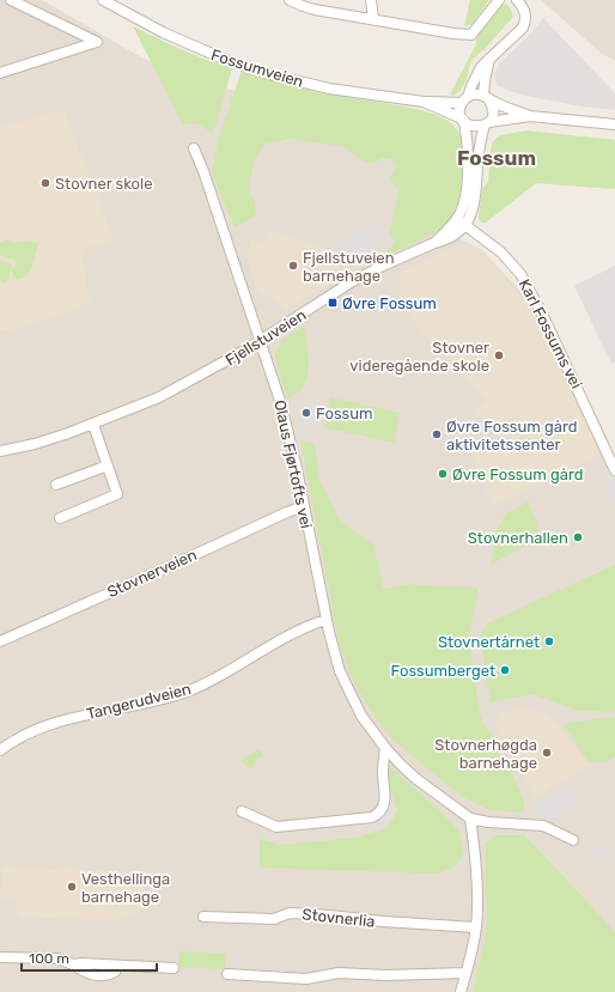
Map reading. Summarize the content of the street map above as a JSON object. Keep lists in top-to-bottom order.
{
  "streets": {
    "street": [
      "Fossumveien",
      "Karl Fossums vei",
      "Fjellstuveien",
      "Olaus Fjørtofts vei",
      "Stovnerveien",
      "Tangerudveien",
      "Stovnerlia"
    ]
  },
  "crossings": [
    ["Karl Fossums vei", "Fjellstuveien"],
    ["Fjellstuveien", "Olaus Fjørtofts vei"],
    ["Olaus Fjørtofts vei", "Stovnerveien"],
    ["Olaus Fjørtofts vei", "Tangerudveien"]
  ],
  "districts": ["Fossum"],
  "places": {
    "other": [
      "Stovner skole",
      "Fjellstuveien barnehage",
      "Stovner videregående skole",
      "Fossum",
      "Øvre Fossum gård aktivitetssenter",
      "Øvre Fossum gård",
      "Stovnerhallen",
      "Stovnertårnet",
      "Fossumberget",
      "Stovnerhøgda barnehage",
      "Vesthellinga barnehage"
    ],
    "transit": ["Øvre Fossum"]
  },
  "scale_bar": "100 m"
}
